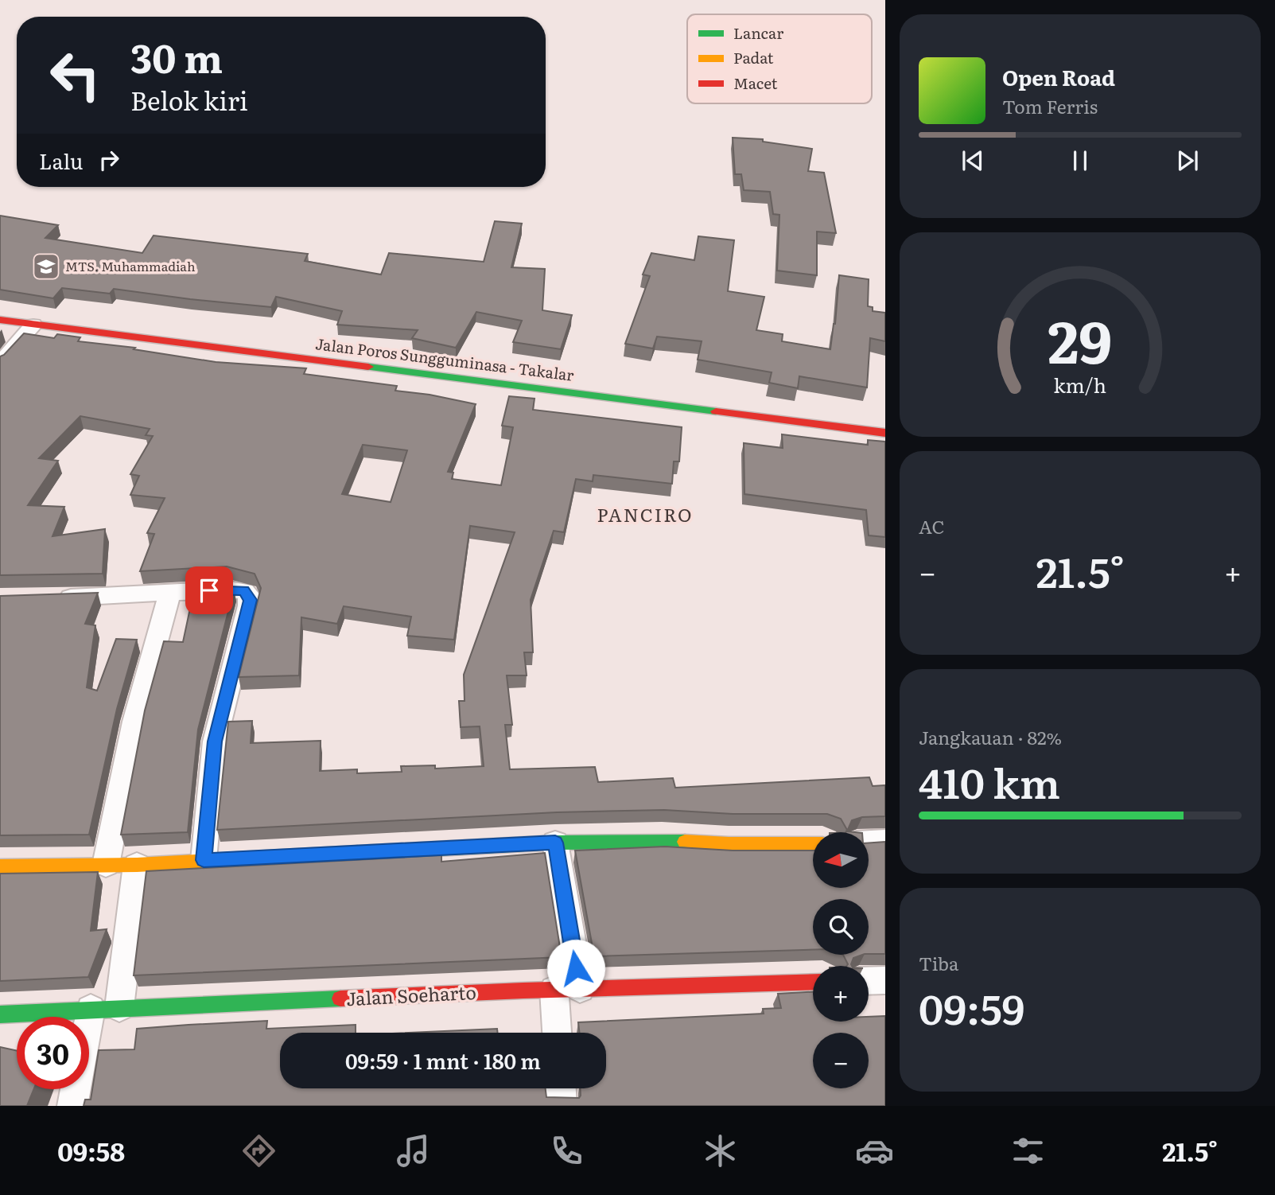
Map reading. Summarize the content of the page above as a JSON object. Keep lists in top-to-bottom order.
{
  "streets": {
    "main road": ["Jalan Poros Sungguminasa - Takalar", "Jalan Soeharto"]
  },
  "districts": ["PANCIRO"],
  "places": {
    "school or university": ["MTS. Muhammadiah"]
  },
  "legend": ["Lancar", "Padat", "Macet"],
  "north": "left",
  "page": {
    "turn": ["30 m", "Belok kiri"],
    "song": ["Open Road", "Tom Ferris"],
    "then": "Lalu",
    "tile": [
      "AC",
      ["Jangkauan · 82%", "410 km"],
      ["Tiba", "09:59"]
    ],
    "heat": ["−", "21.5°", "+"],
    "map_buttons": ["+", "−"],
    "limit": "30",
    "trip": "09:59 · 1 mnt · 180 m",
    "tabs": ["09:58", "21.5°"],
    "gauge": ["29", "km/h"]
  }
}
